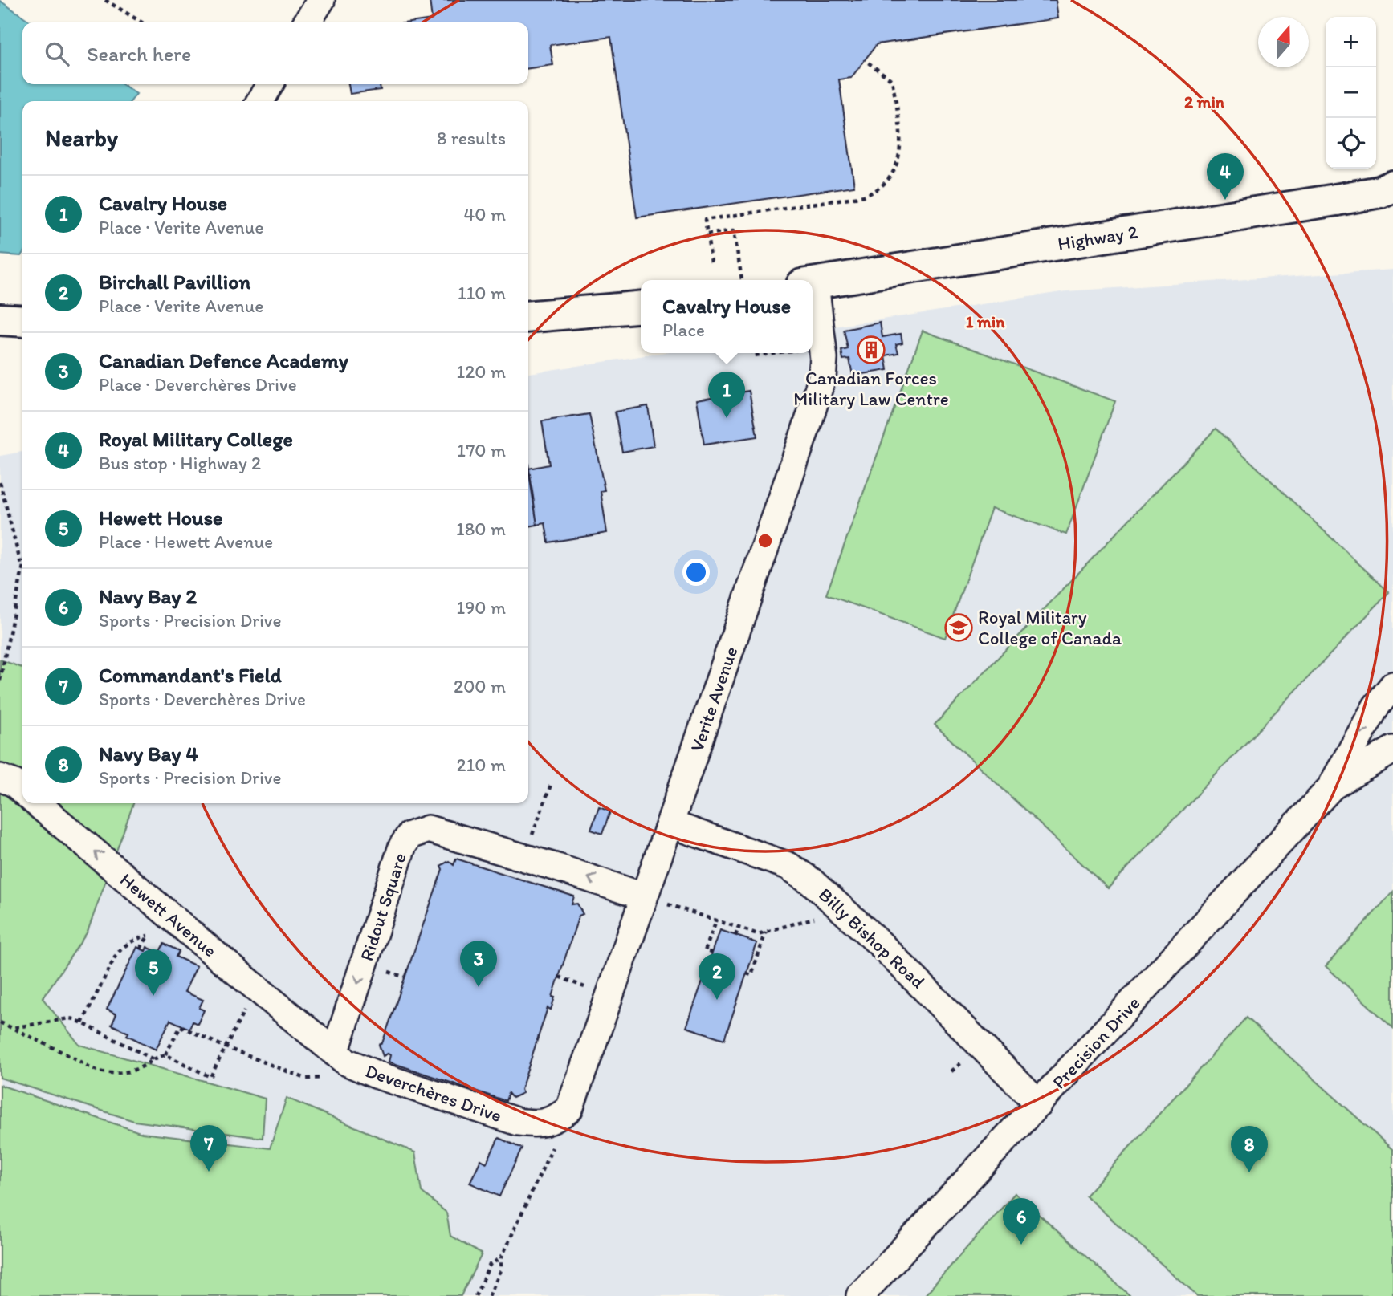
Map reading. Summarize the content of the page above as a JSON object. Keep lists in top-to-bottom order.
{
  "streets": {
    "main road": ["Highway 2"],
    "street": [
      "Verite Avenue",
      "Ridout Square",
      "Hewett Avenue",
      "Billy Bishop Road",
      "Precision Drive",
      "Deverchères Drive"
    ]
  },
  "crossings": [
    ["Verite Avenue", "Ridout Square"],
    ["Verite Avenue", "Billy Bishop Road"],
    ["Verite Avenue", "Deverchères Drive"],
    ["Ridout Square", "Deverchères Drive"],
    ["Hewett Avenue", "Deverchères Drive"],
    ["Billy Bishop Road", "Precision Drive"]
  ],
  "one_way": ["Hewett Avenue"],
  "places": {
    "building": ["Canadian Forces Military Law Centre"],
    "school or university": ["Royal Military College of Canada"]
  },
  "north": "top",
  "page": {
    "map_buttons": ["+", "−"],
    "search": "Search here",
    "heading": ["Nearby", "8 results"],
    "pins": [
      "4",
      "1",
      "3",
      "5",
      "2",
      "7",
      "8",
      "6"
    ],
    "list": [
      {
        "mark": "1",
        "name": "Cavalry House",
        "note": "Place · Verite Avenue",
        "value": "40 m"
      },
      {
        "mark": "2",
        "name": "Birchall Pavillion",
        "note": "Place · Verite Avenue",
        "value": "110 m"
      },
      {
        "mark": "3",
        "name": "Canadian Defence Academy",
        "note": "Place · Deverchères Drive",
        "value": "120 m"
      },
      {
        "mark": "4",
        "name": "Royal Military College",
        "note": "Bus stop · Highway 2",
        "value": "170 m"
      },
      {
        "mark": "5",
        "name": "Hewett House",
        "note": "Place · Hewett Avenue",
        "value": "180 m"
      },
      {
        "mark": "6",
        "name": "Navy Bay 2",
        "note": "Sports · Precision Drive",
        "value": "190 m"
      },
      {
        "mark": "7",
        "name": "Commandant's Field",
        "note": "Sports · Deverchères Drive",
        "value": "200 m"
      },
      {
        "mark": "8",
        "name": "Navy Bay 4",
        "note": "Sports · Precision Drive",
        "value": "210 m"
      }
    ],
    "popup": ["Cavalry House", "Place"]
  },
  "rings": ["2 min", "1 min"]
}
